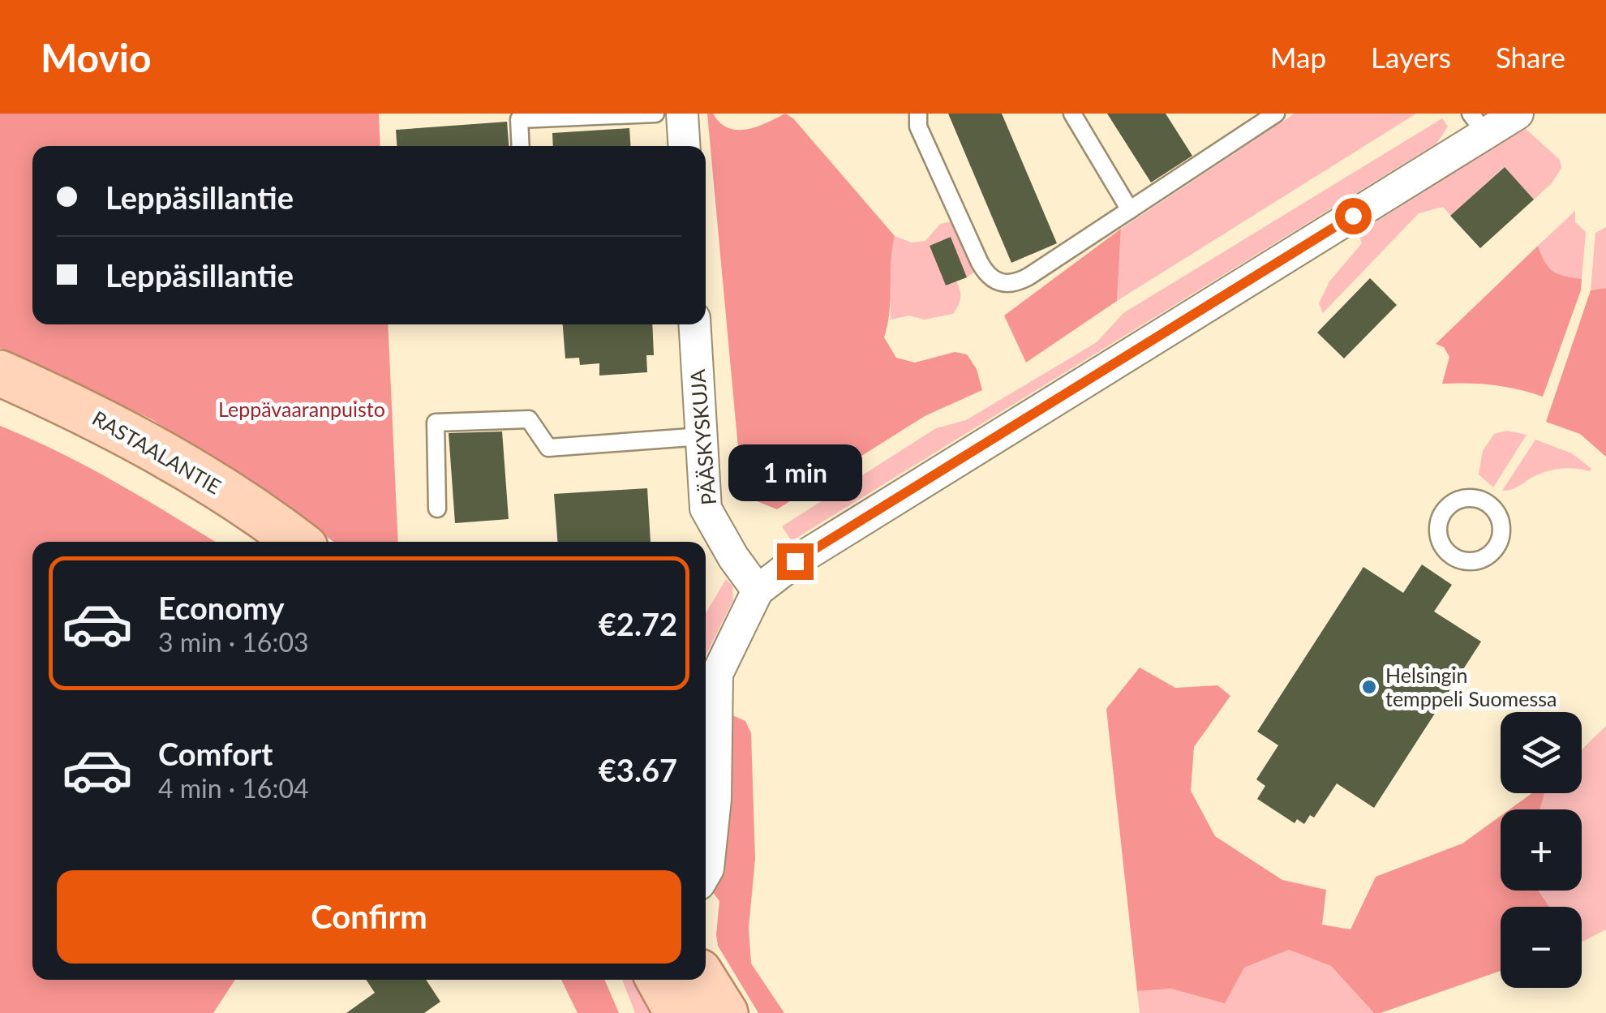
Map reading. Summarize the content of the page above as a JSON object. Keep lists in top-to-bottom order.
{
  "streets": {
    "main road": ["RASTAALANTIE"],
    "street": ["PÄÄSKYSKUJA"]
  },
  "parks": ["Leppävaaranpuisto"],
  "places": ["Helsingin temppeli Suomessa"],
  "page": {
    "header": "Movio",
    "nav": ["Map", "Layers", "Share"],
    "banner": ["Leppäsillantie", "Leppäsillantie"],
    "bubble": "1 min",
    "list": [
      {
        "name": "Economy",
        "note": "3 min · 16:03",
        "value": "€2.72"
      },
      {
        "name": "Comfort",
        "note": "4 min · 16:04",
        "value": "€3.67"
      }
    ],
    "map_buttons": ["+", "−"],
    "buttons": "Confirm"
  }
}
